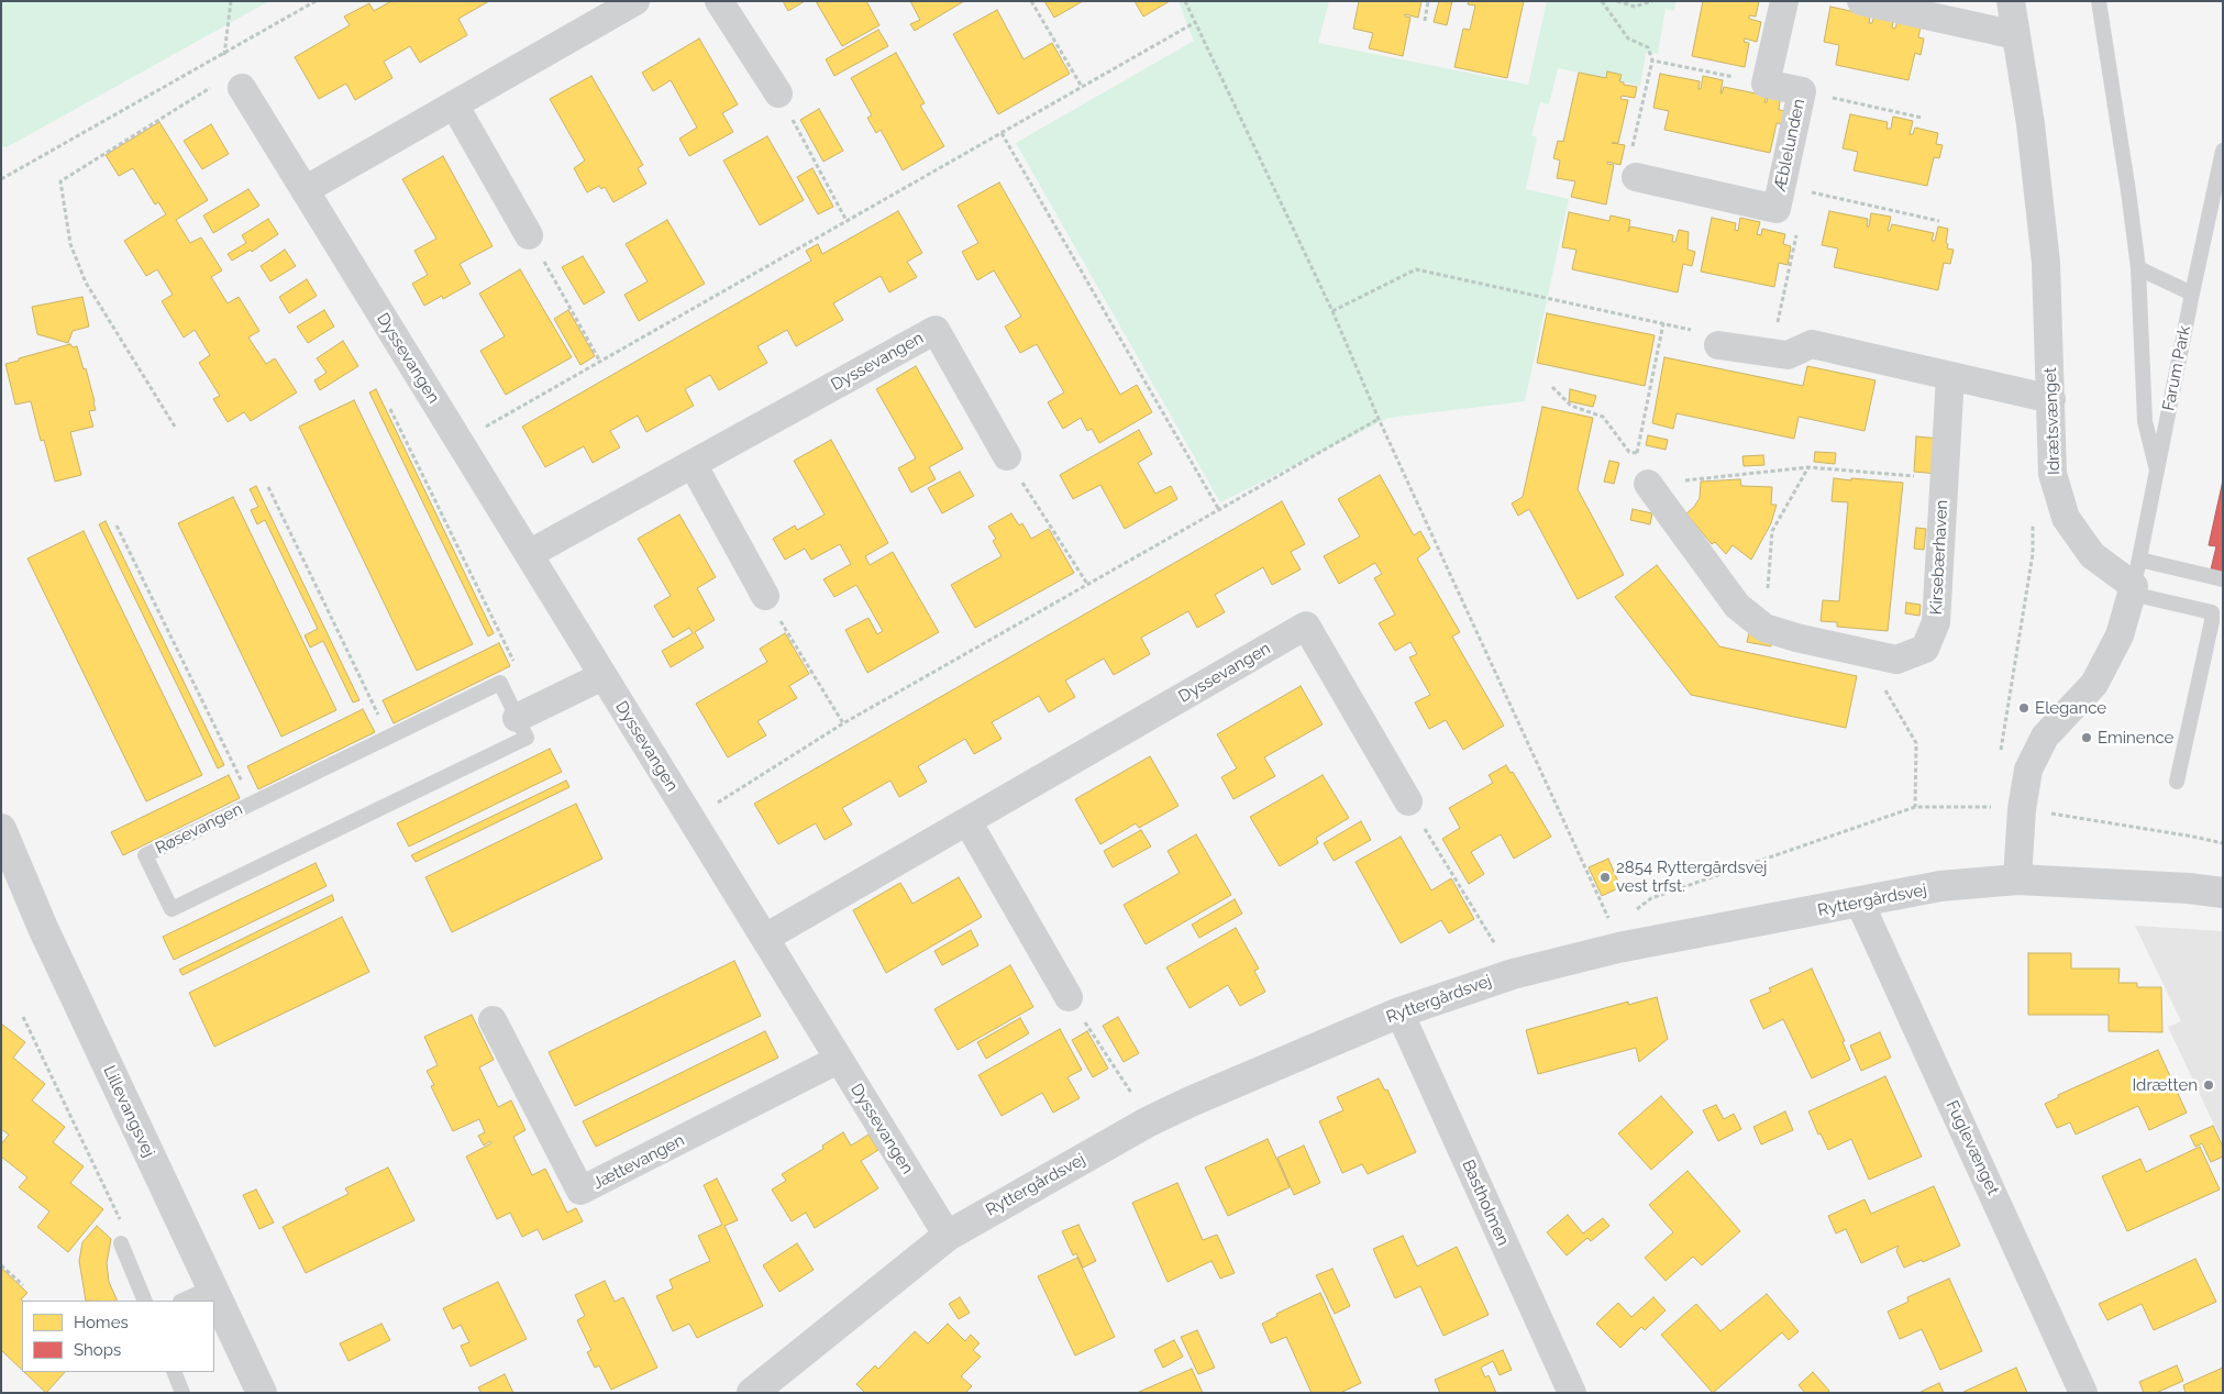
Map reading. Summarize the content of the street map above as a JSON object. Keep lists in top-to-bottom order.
{
  "streets": {
    "street": [
      "Æblelunden",
      "Dyssevangen",
      "Idrætsvænget",
      "Kirsebærhaven",
      "Ryttergårdsvej",
      "Lillevangsvej",
      "Fuglevænget",
      "Jættevangen",
      "Bastholmen"
    ],
    "lane": ["Farum Park", "Røsevangen"]
  },
  "crossings": [
    ["Dyssevangen", "Ryttergårdsvej"],
    ["Dyssevangen", "Jættevangen"],
    ["Farum Park", "Idrætsvænget"],
    ["Ryttergårdsvej", "Fuglevænget"],
    ["Ryttergårdsvej", "Bastholmen"]
  ],
  "places": [
    "Elegance",
    "Eminence",
    "2854 Ryttergårdsvej vest trfst.",
    "Idrætten"
  ],
  "legend": ["Homes", "Shops"]
}
